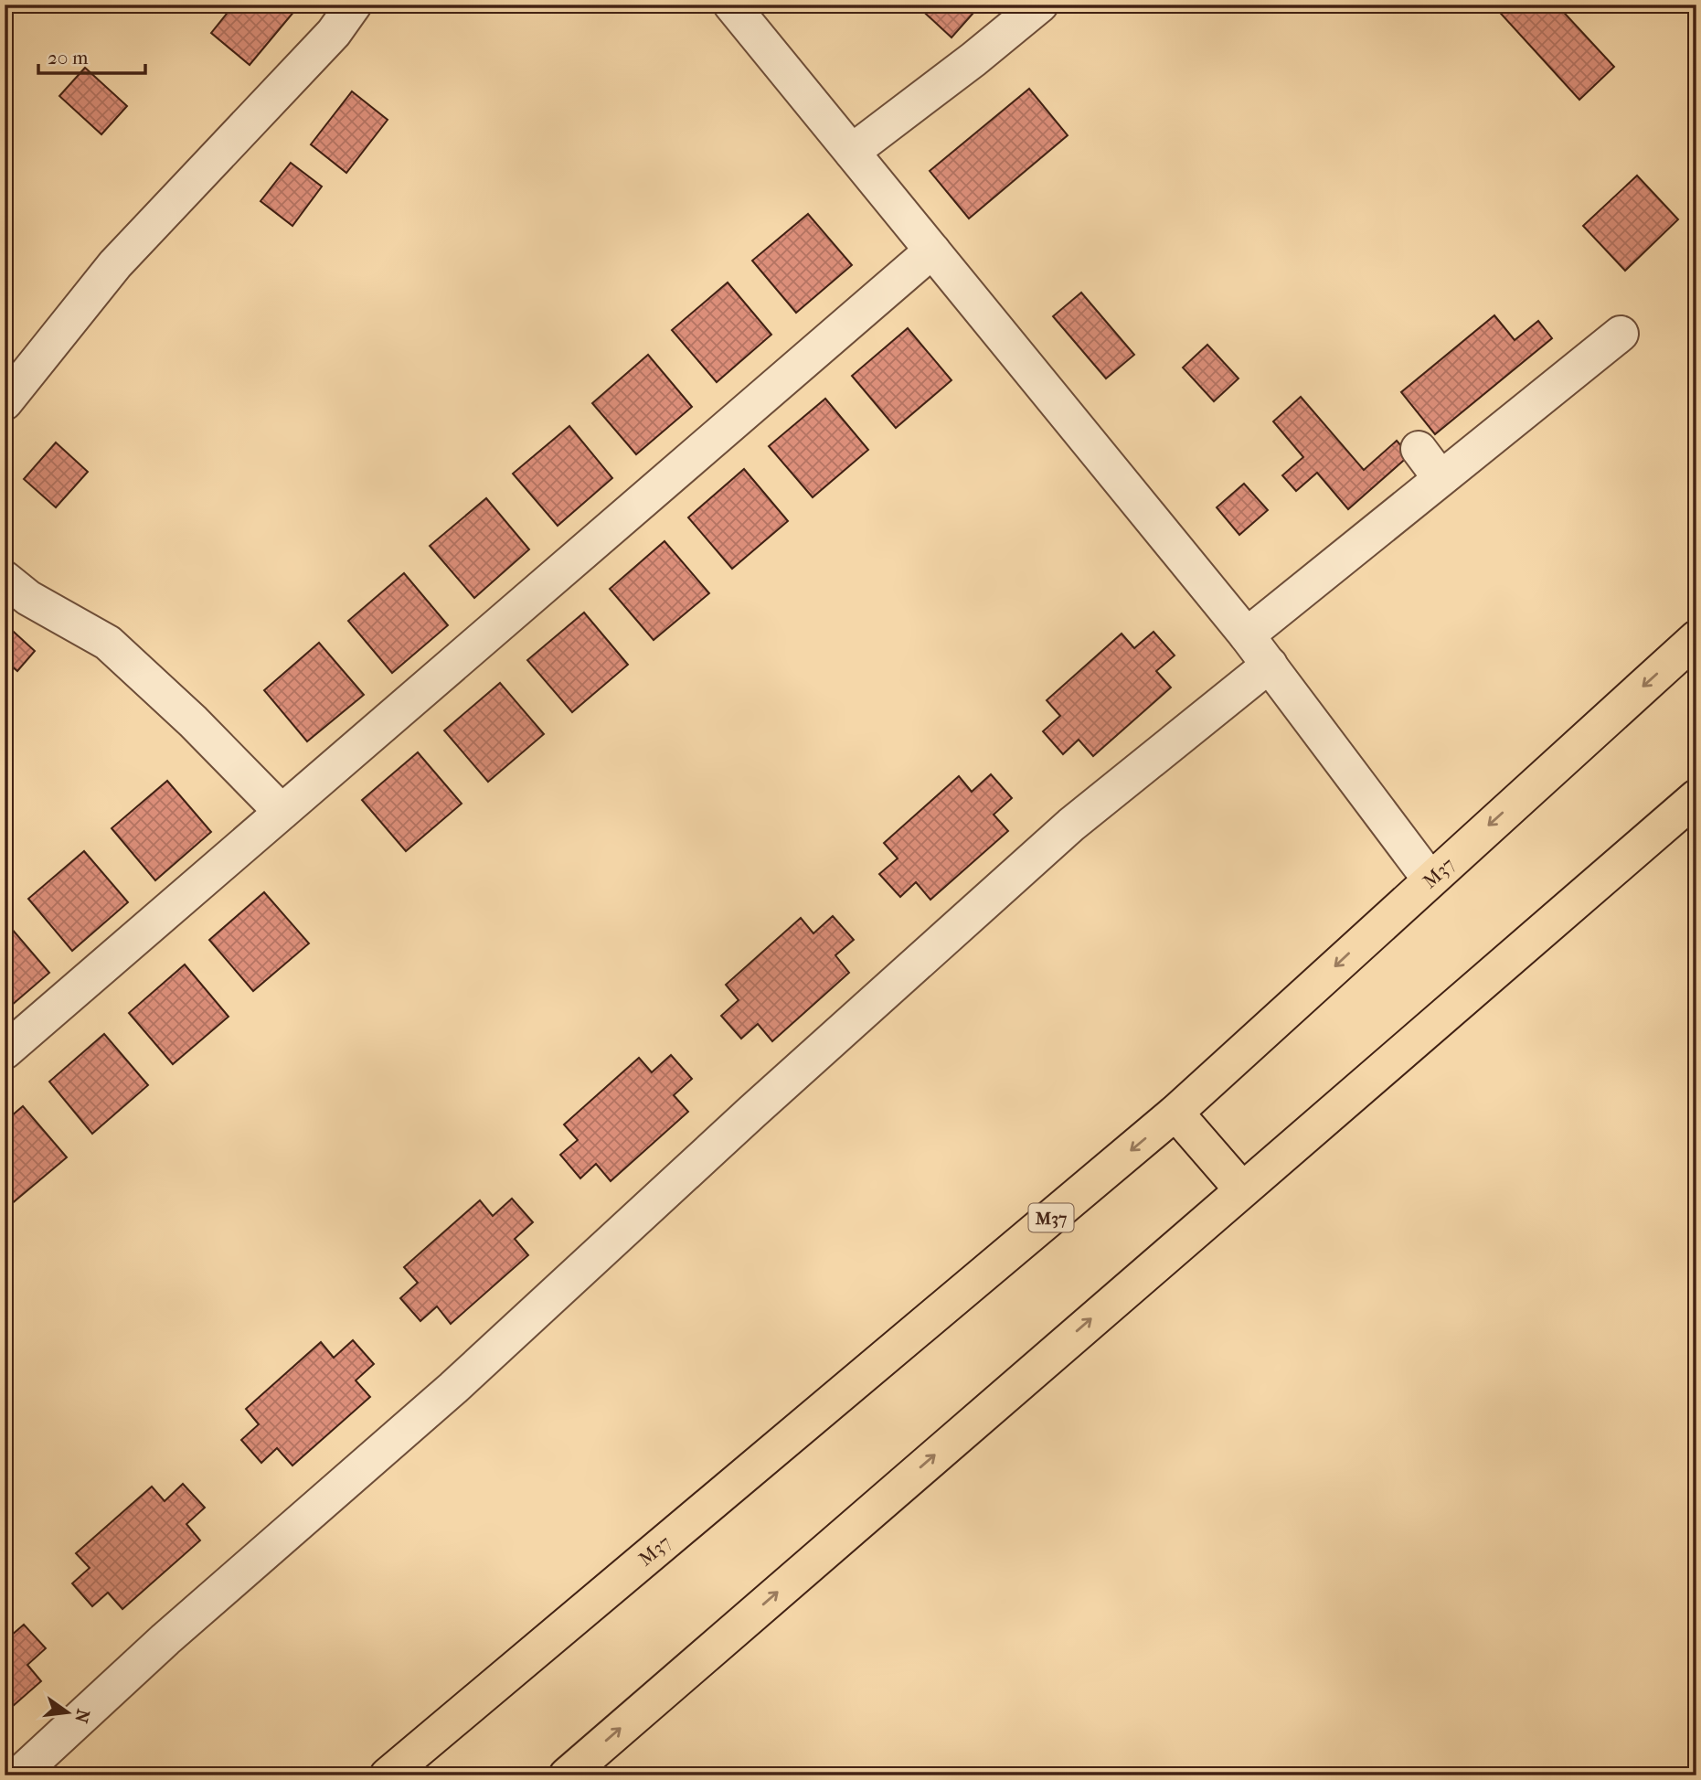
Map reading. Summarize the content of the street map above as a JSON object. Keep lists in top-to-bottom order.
{
  "streets": {
    "highway": ["M37"]
  },
  "scale_bar": "20 m",
  "north": "right"
}
